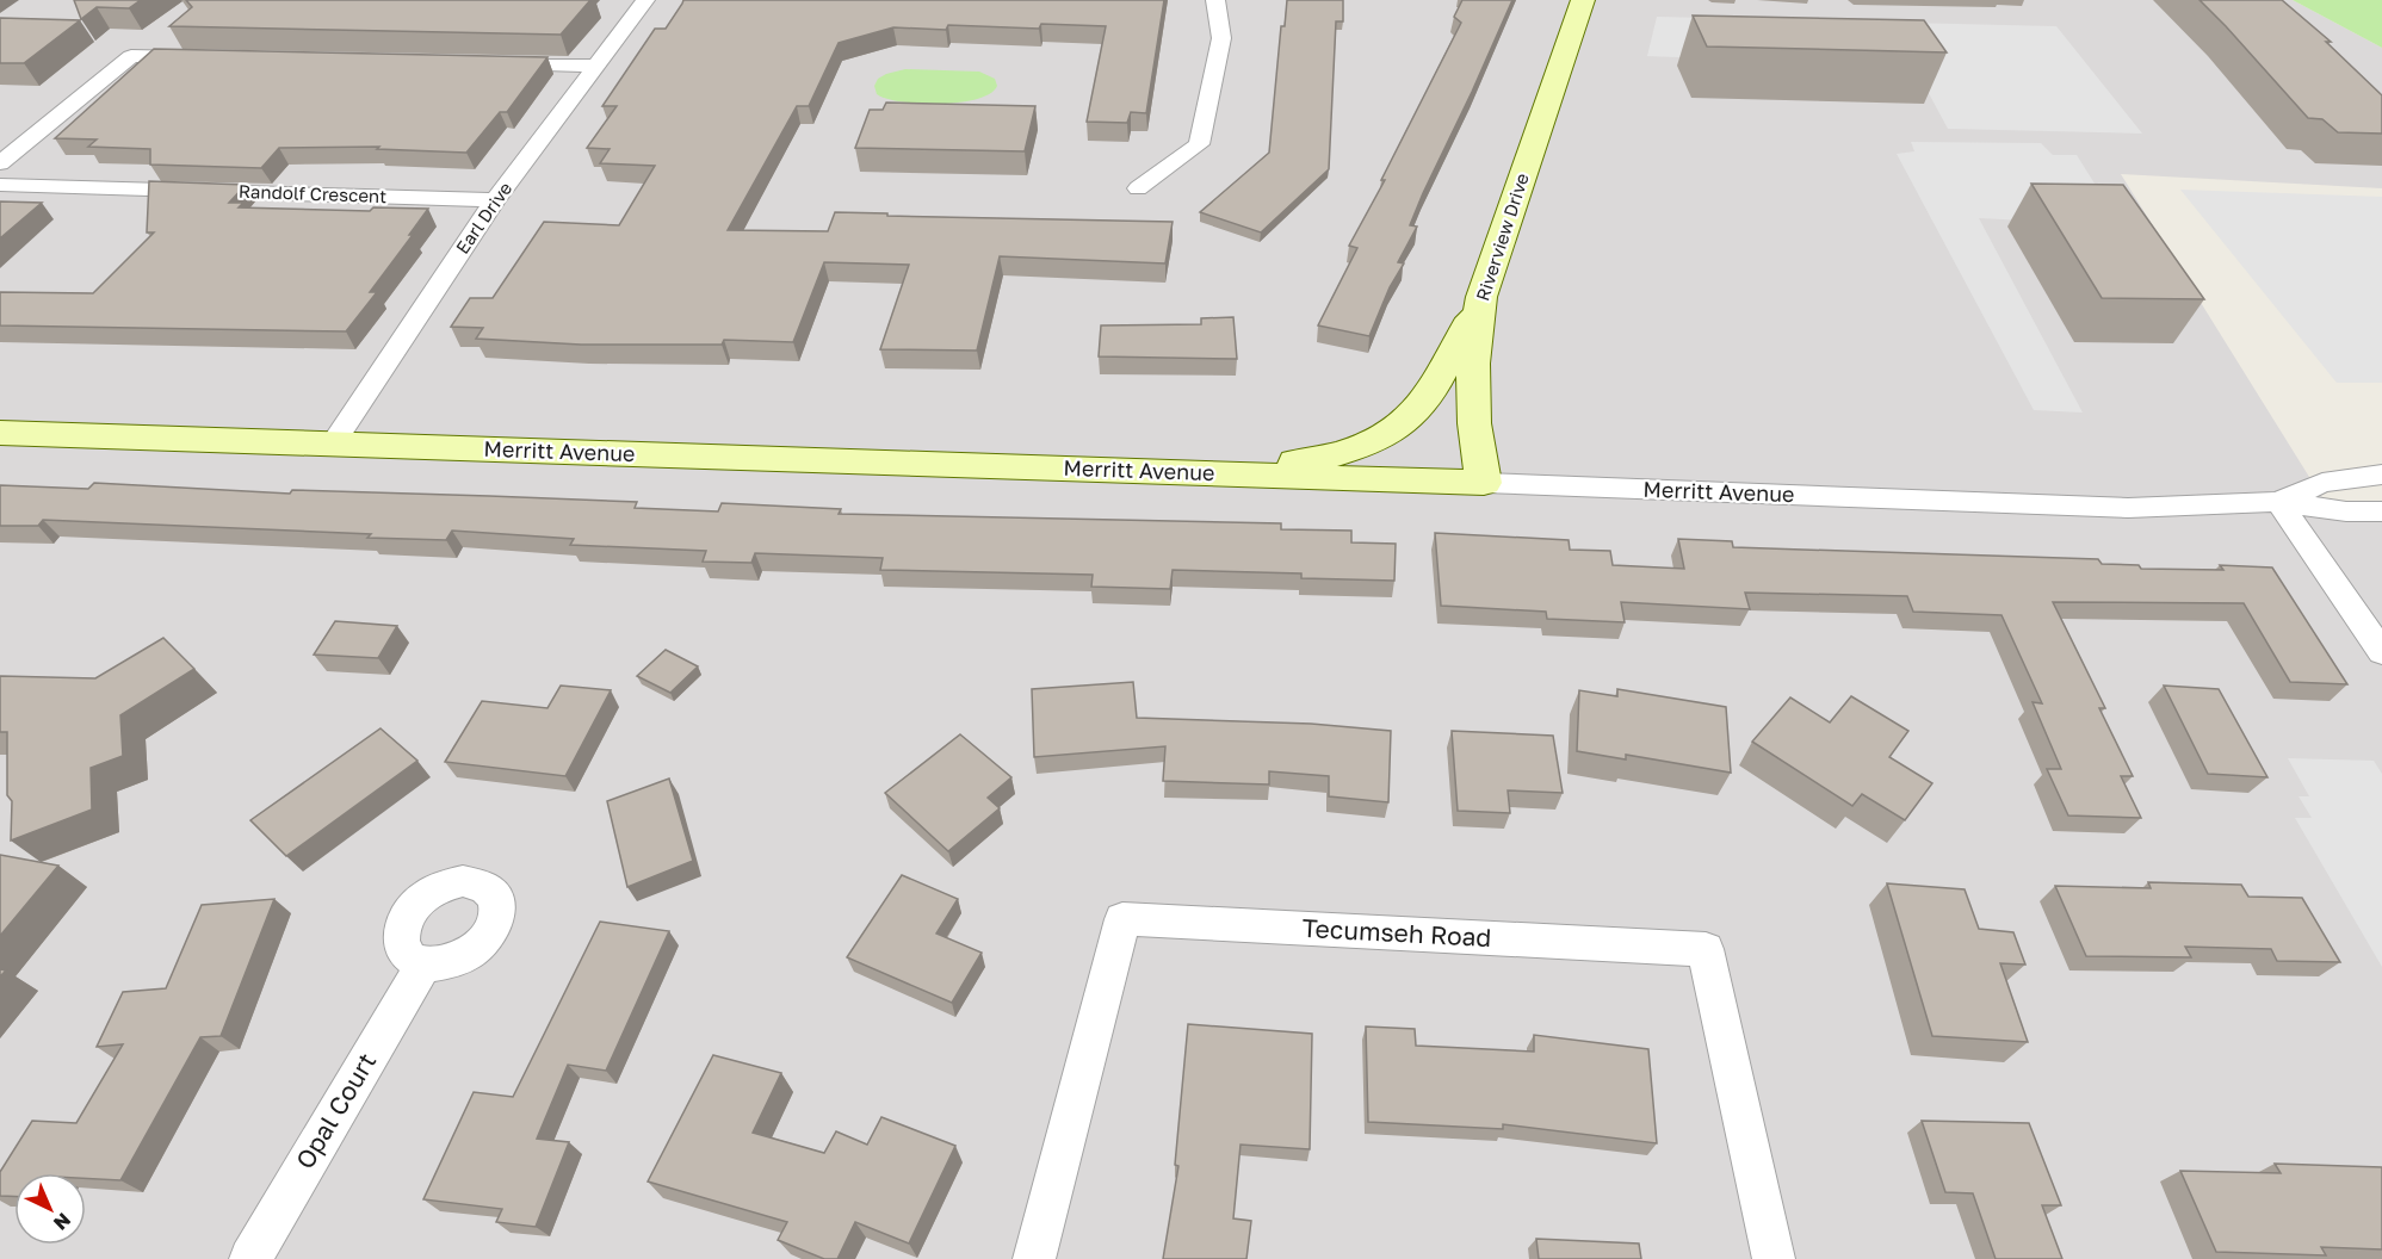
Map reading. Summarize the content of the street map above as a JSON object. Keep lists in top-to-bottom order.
{
  "streets": {
    "street": [
      "Randolf Crescent",
      "Earl Drive",
      "Riverview Drive",
      "Merritt Avenue",
      "Tecumseh Road",
      "Opal Court"
    ]
  },
  "crossings": [
    ["Randolf Crescent", "Earl Drive"],
    ["Earl Drive", "Merritt Avenue"],
    ["Riverview Drive", "Merritt Avenue"]
  ],
  "north": "bottom right"
}
